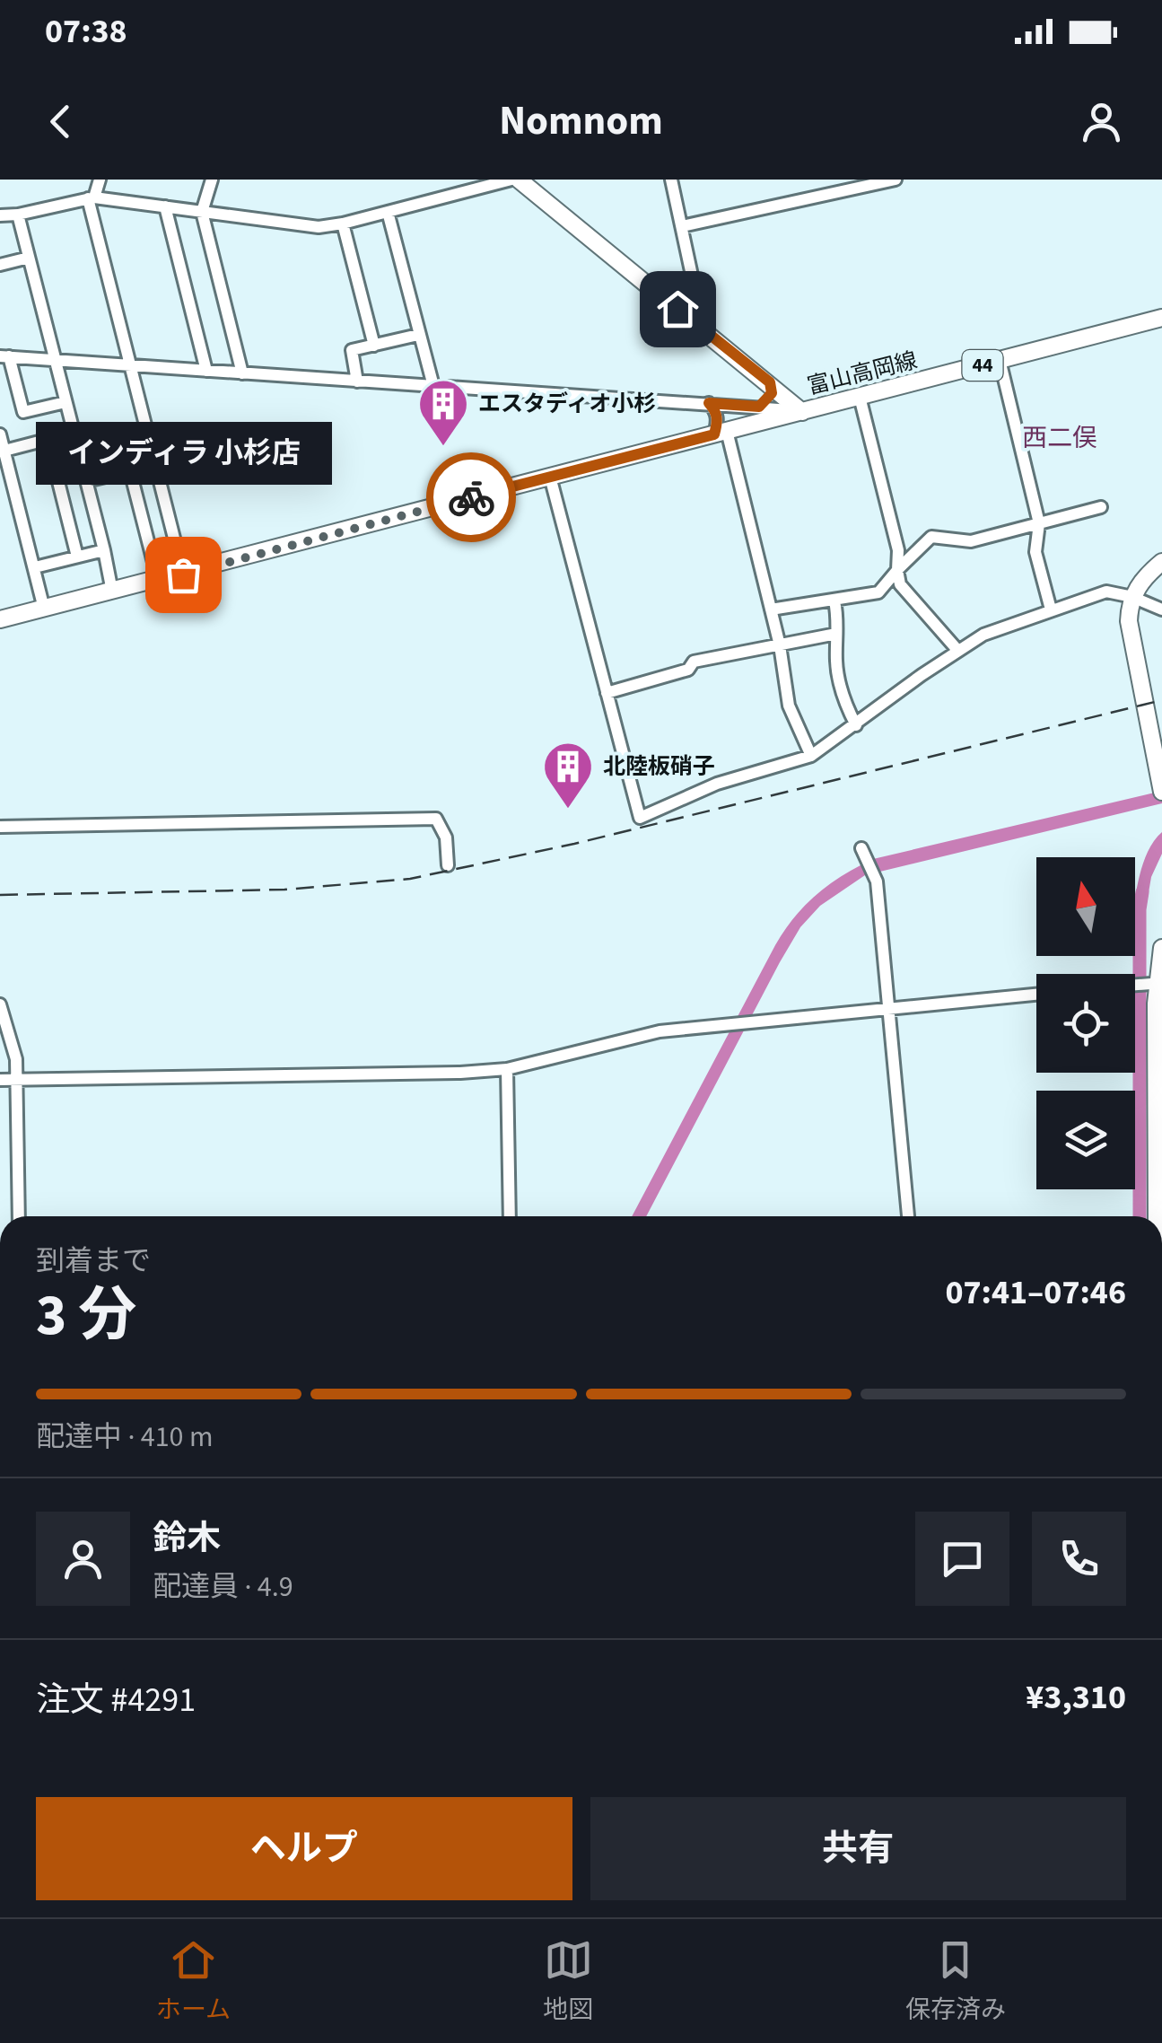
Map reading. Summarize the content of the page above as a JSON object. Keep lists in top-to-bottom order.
{
  "streets": {
    "main road": ["44", "富山高岡線"]
  },
  "districts": ["西二俣"],
  "places": {
    "building": ["エスタディオ小杉", "北陸板硝子"],
    "other": ["インディラ 小杉店"]
  },
  "north": "top",
  "page": {
    "status": "07:38",
    "header": "Nomnom",
    "bubble": "インディラ 小杉店",
    "heading": ["3 分", "到着まで", "07:41–07:46"],
    "panel": [
      "鈴木",
      "配達員 · 4.9",
      "注文 #4291",
      "¥3,310"
    ],
    "bar": "配達中 · 410 m",
    "buttons": ["ヘルプ", "共有"],
    "tabs": ["ホーム", "地図", "保存済み"]
  }
}
